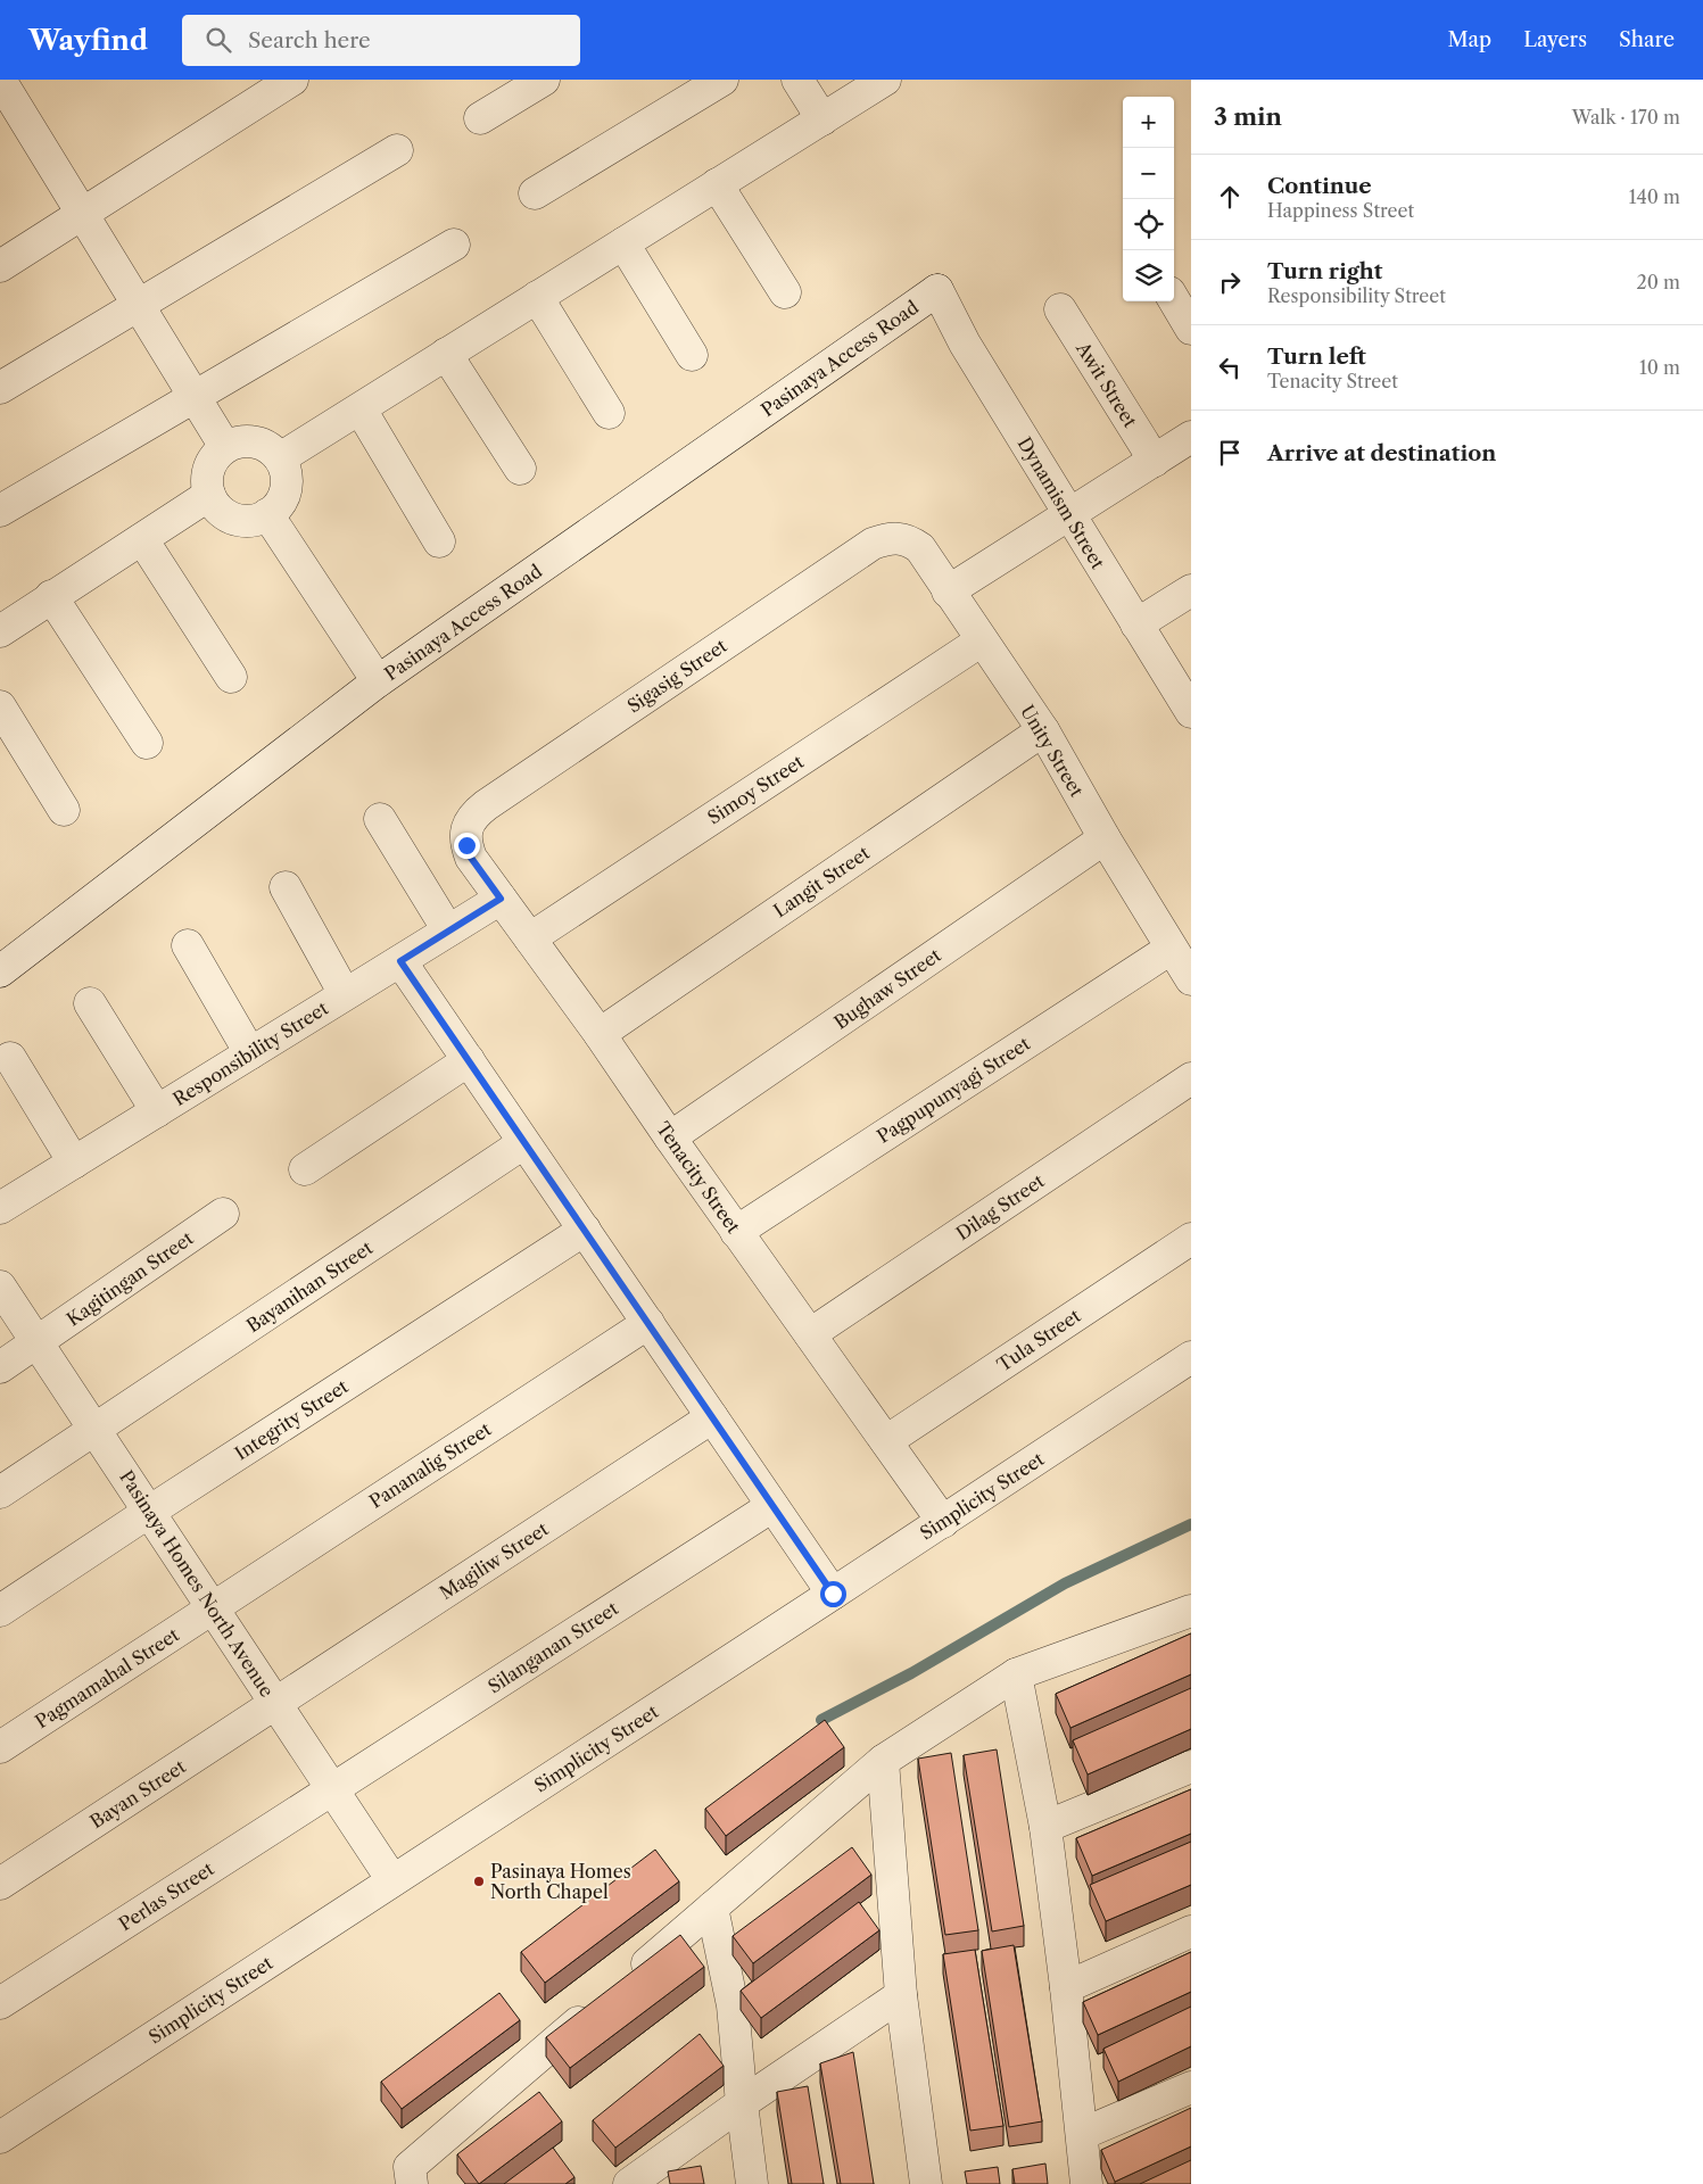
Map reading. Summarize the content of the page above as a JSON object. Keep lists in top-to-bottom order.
{
  "streets": {
    "street": [
      "Pasinaya Access Road",
      "Awit Street",
      "Dynamism Street",
      "Sigasig Street",
      "Unity Street",
      "Simoy Street",
      "Langit Street",
      "Bughaw Street",
      "Responsibility Street",
      "Pagpupunyagi Street",
      "Tenacity Street",
      "Dilag Street",
      "Kagitingan Street",
      "Bayanihan Street",
      "Tula Street",
      "Integrity Street",
      "Pananalig Street",
      "Simplicity Street",
      "Magiliw Street",
      "Pasinaya Homes North Avenue",
      "Silanganan Street",
      "Pagmamahal Street",
      "Bayan Street",
      "Perlas Street"
    ]
  },
  "crossings": [
    ["Pasinaya Access Road", "Dynamism Street"],
    ["Sigasig Street", "Unity Street"],
    ["Sigasig Street", "Tenacity Street"],
    ["Unity Street", "Simoy Street"],
    ["Unity Street", "Langit Street"],
    ["Unity Street", "Bughaw Street"],
    ["Unity Street", "Pagpupunyagi Street"],
    ["Simoy Street", "Tenacity Street"],
    ["Langit Street", "Tenacity Street"],
    ["Bughaw Street", "Tenacity Street"],
    ["Responsibility Street", "Tenacity Street"],
    ["Pagpupunyagi Street", "Tenacity Street"],
    ["Tenacity Street", "Dilag Street"],
    ["Tenacity Street", "Tula Street"],
    ["Tenacity Street", "Simplicity Street"],
    ["Kagitingan Street", "Pasinaya Homes North Avenue"],
    ["Bayanihan Street", "Pasinaya Homes North Avenue"],
    ["Integrity Street", "Pasinaya Homes North Avenue"],
    ["Pananalig Street", "Pasinaya Homes North Avenue"],
    ["Pananalig Street", "Pagmamahal Street"],
    ["Simplicity Street", "Pasinaya Homes North Avenue"],
    ["Magiliw Street", "Pasinaya Homes North Avenue"],
    ["Magiliw Street", "Bayan Street"],
    ["Pasinaya Homes North Avenue", "Silanganan Street"],
    ["Pasinaya Homes North Avenue", "Pagmamahal Street"],
    ["Pasinaya Homes North Avenue", "Bayan Street"],
    ["Pasinaya Homes North Avenue", "Perlas Street"],
    ["Silanganan Street", "Perlas Street"]
  ],
  "places": ["Pasinaya Homes North Chapel"],
  "page": {
    "header": "Wayfind",
    "search": "Search here",
    "nav": ["Map", "Layers", "Share"],
    "heading": ["3 min", "Walk · 170 m"],
    "map_buttons": ["+", "−"],
    "list": [
      ["Continue", "Happiness Street", "140 m"],
      ["Turn right", "Responsibility Street", "20 m"],
      ["Turn left", "Tenacity Street", "10 m"],
      "Arrive at destination"
    ]
  }
}
